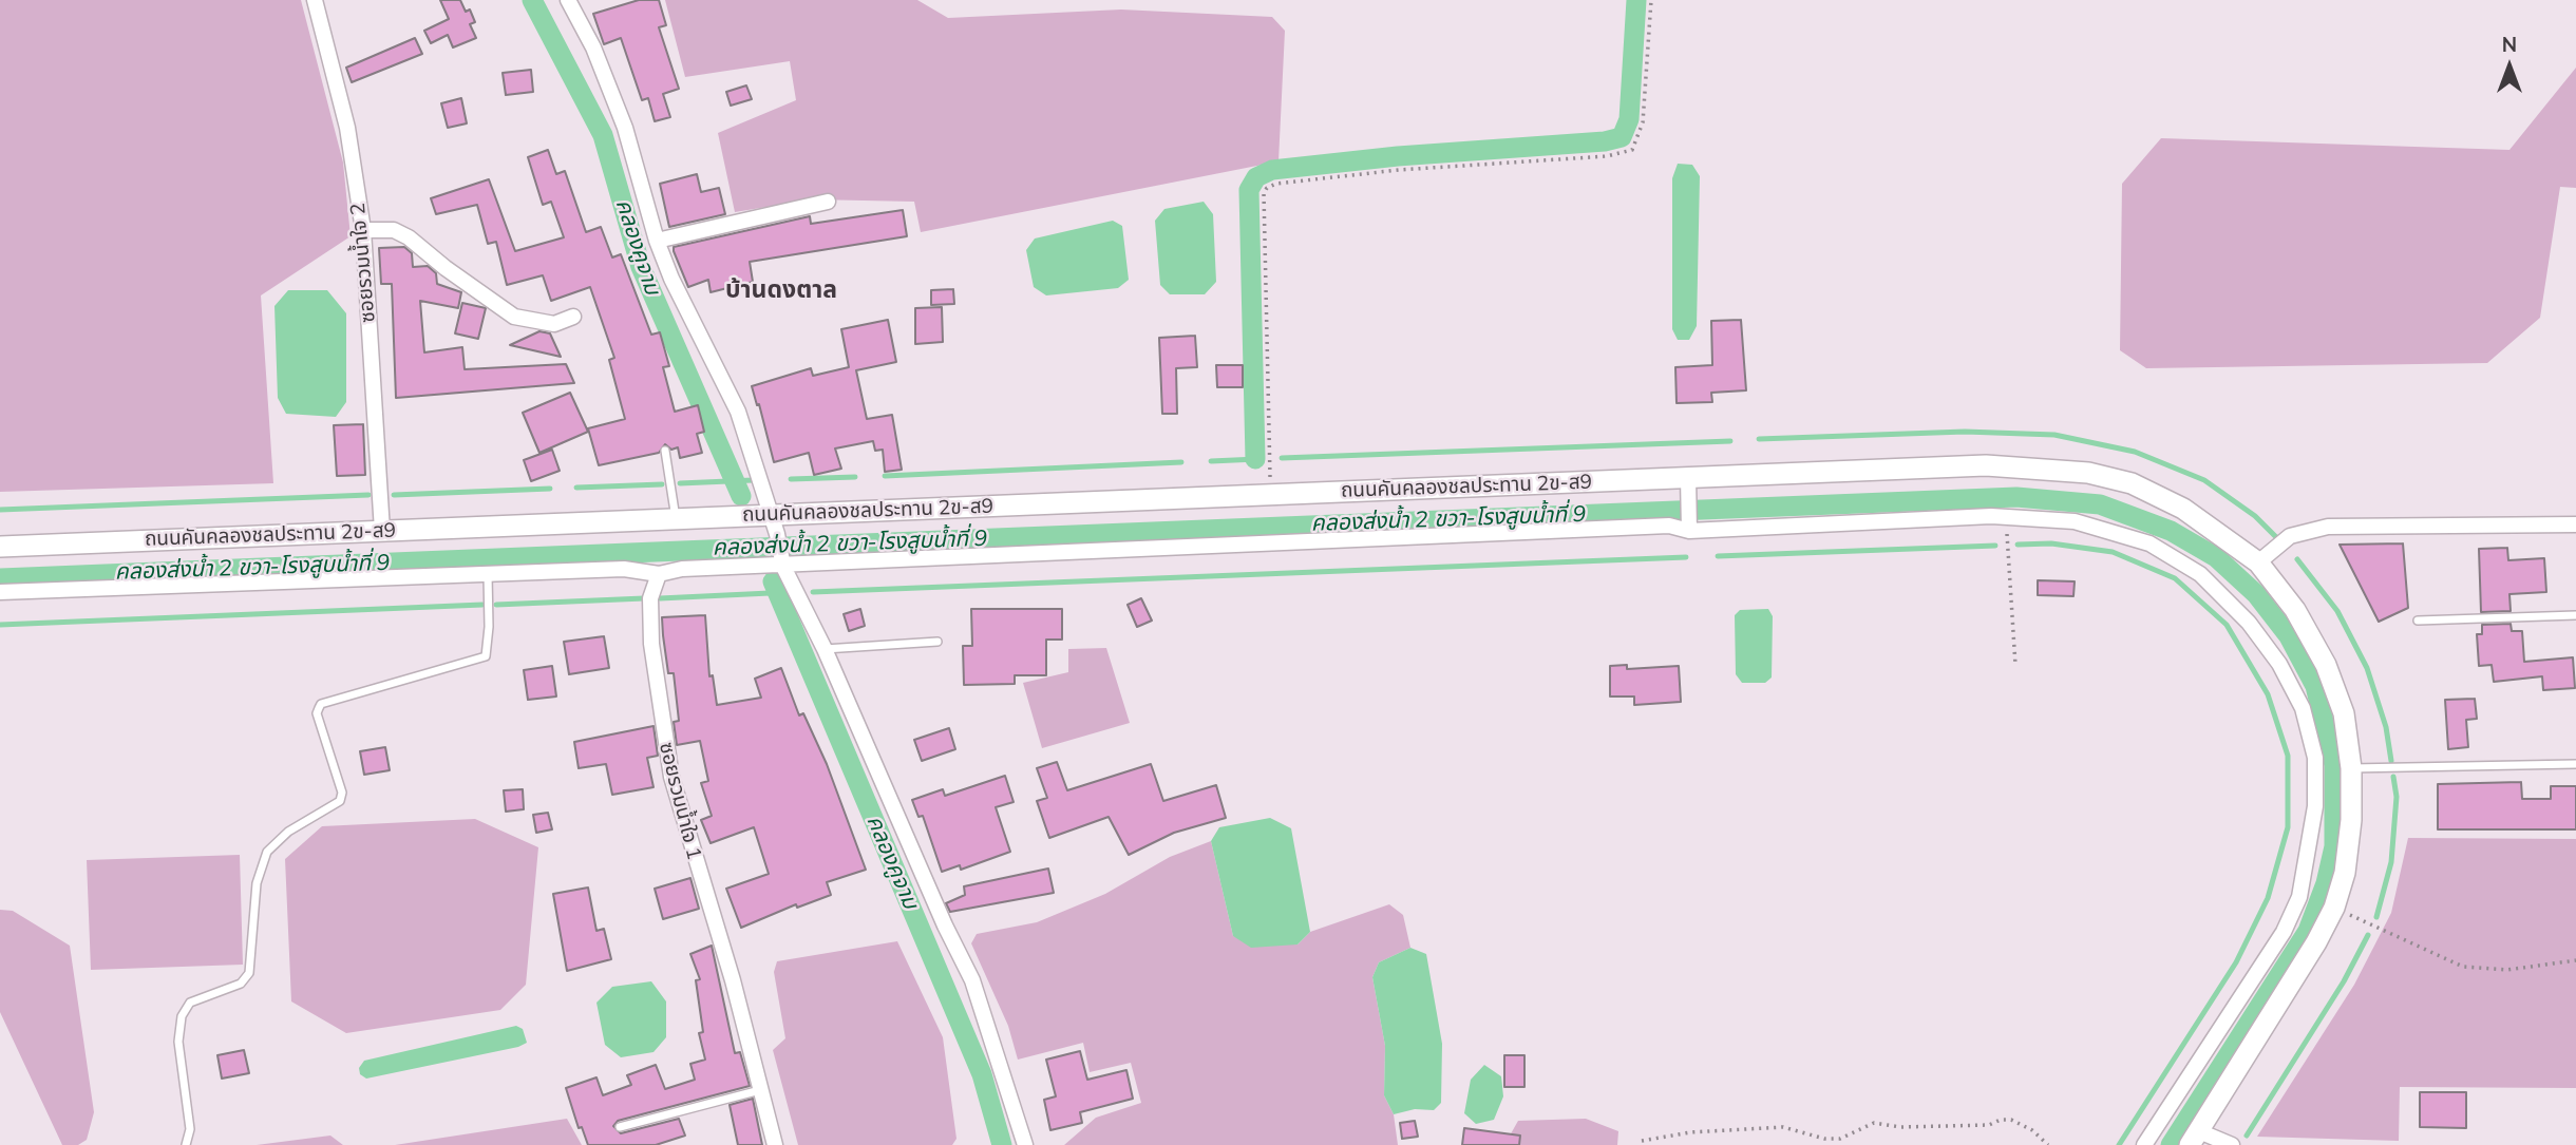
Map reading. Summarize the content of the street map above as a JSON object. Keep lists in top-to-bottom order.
{
  "streets": {
    "street": ["ซอยรวมน้ำใจ 2", "ถนนคันคลองชลประทาน 2ข-ส9", "ซอยรวมน้ำใจ 1"]
  },
  "crossings": [
    ["ซอยรวมน้ำใจ 2", "ถนนคันคลองชลประทาน 2ข-ส9"]
  ],
  "districts": ["บ้านดงตาล"],
  "water": ["คลองคูจาม", "คลองส่งน้ำ 2 ขวา-โรงสูบน้ำที่ 9"],
  "north": "top"
}
